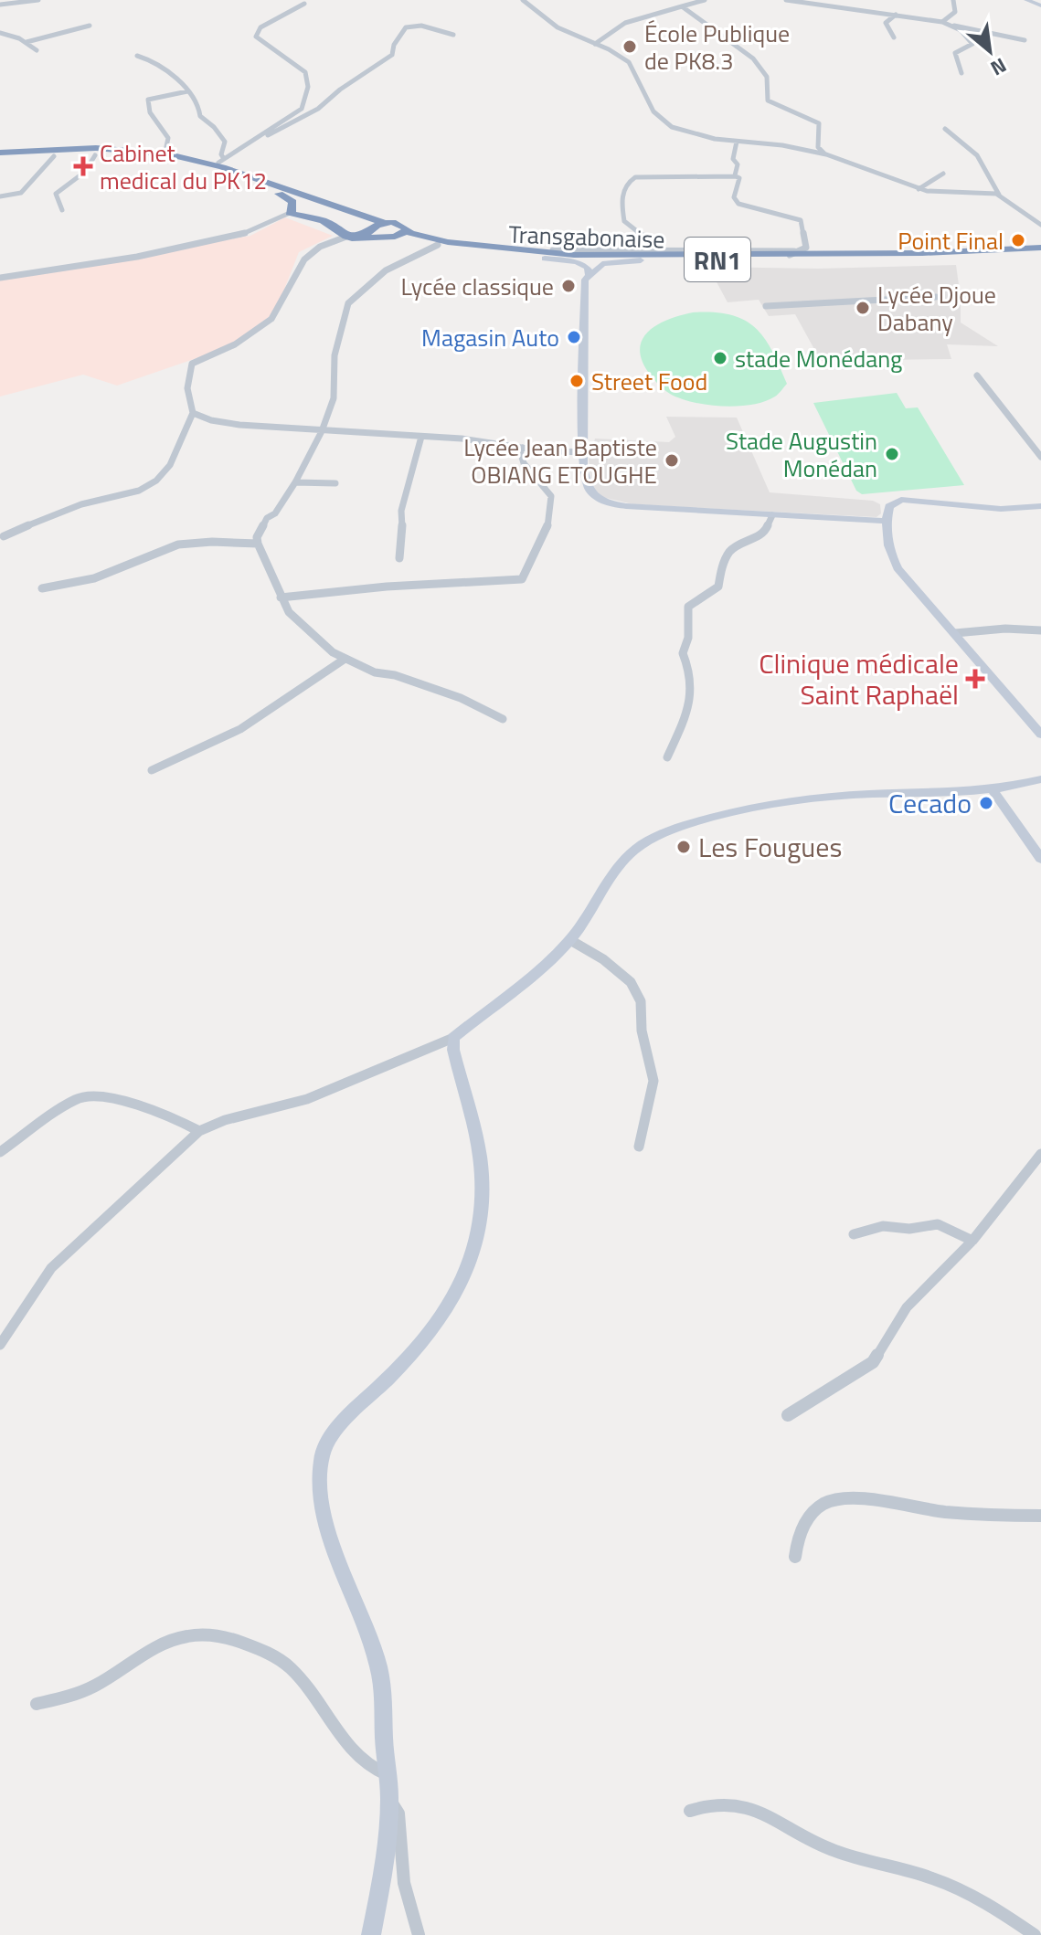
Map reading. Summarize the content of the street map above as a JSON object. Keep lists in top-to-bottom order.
{
  "streets": {
    "highway": ["Transgabonaise", "RN1"]
  },
  "crossings": [
    ["Transgabonaise", "RN1"]
  ],
  "places": {
    "other": [
      "École Publique de PK8.3",
      "Point Final",
      "Lycée classique",
      "Lycée Djoue Dabany",
      "Magasin Auto",
      "stade Monédang",
      "Street Food",
      "Stade Augustin Monédan",
      "Lycée Jean Baptiste OBIANG ETOUGHE",
      "Cecado",
      "Les Fougues"
    ],
    "health": ["Cabinet medical du PK12", "Clinique médicale Saint Raphaël"]
  },
  "north": "bottom right"
}
